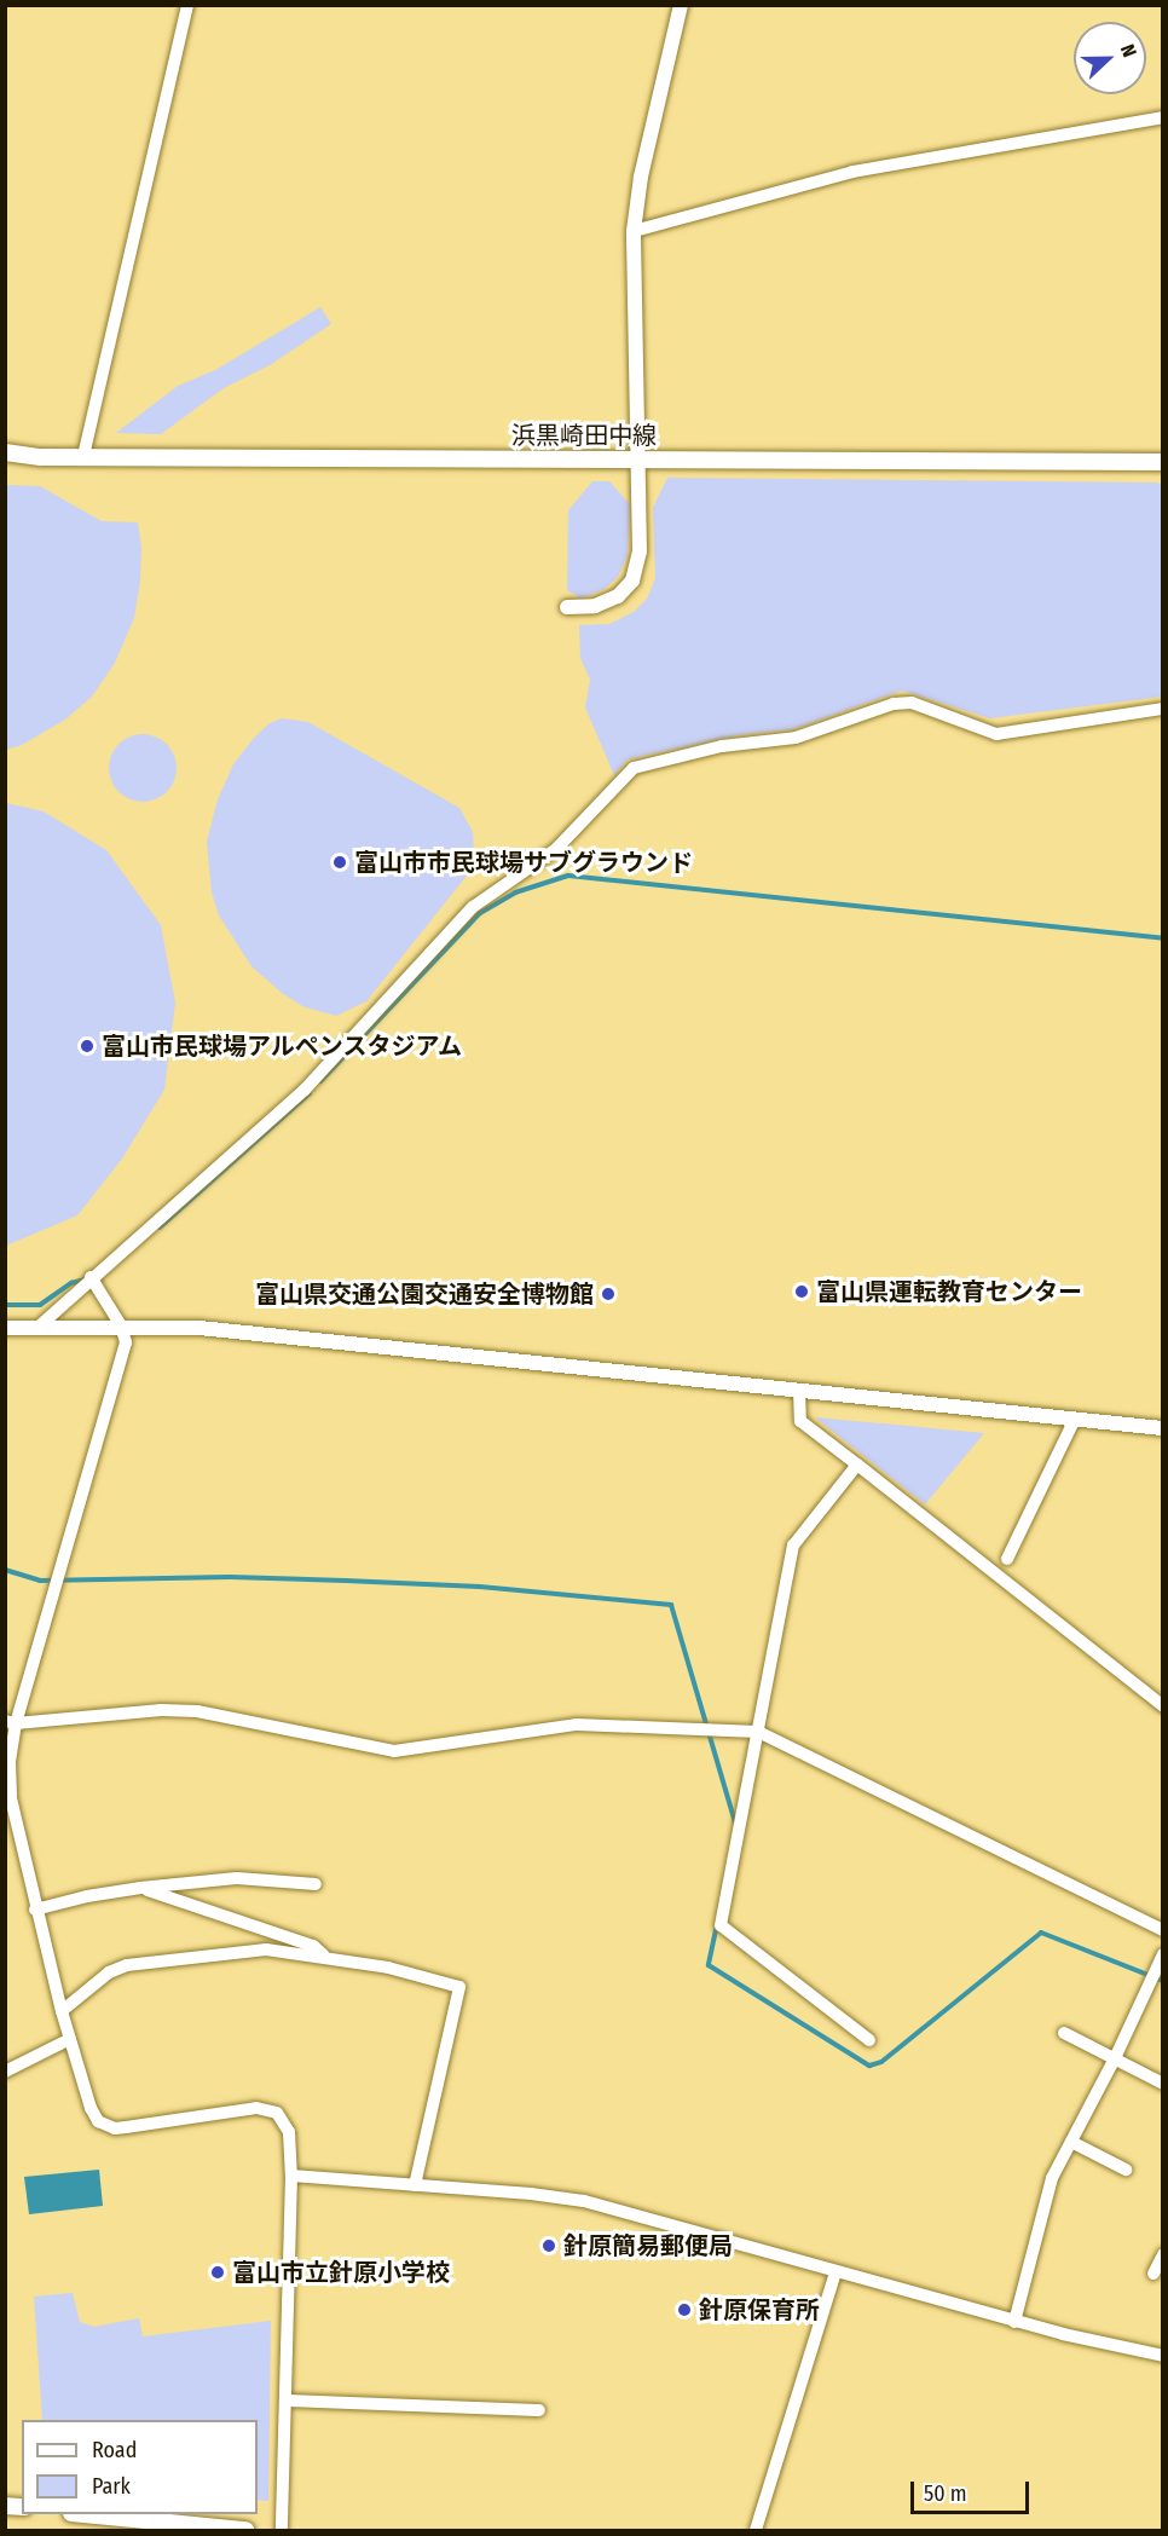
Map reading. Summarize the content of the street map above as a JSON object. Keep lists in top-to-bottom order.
{
  "streets": {
    "main road": ["浜黒崎田中線"]
  },
  "places": [
    "富山市市民球場サブグラウンド",
    "富山市民球場アルペンスタジアム",
    "富山県運転教育センター",
    "富山県交通公園交通安全博物館",
    "針原簡易郵便局",
    "富山市立針原小学校",
    "針原保育所"
  ],
  "legend": ["Road", "Park"],
  "scale_bar": "50 m",
  "north": "right"
}
